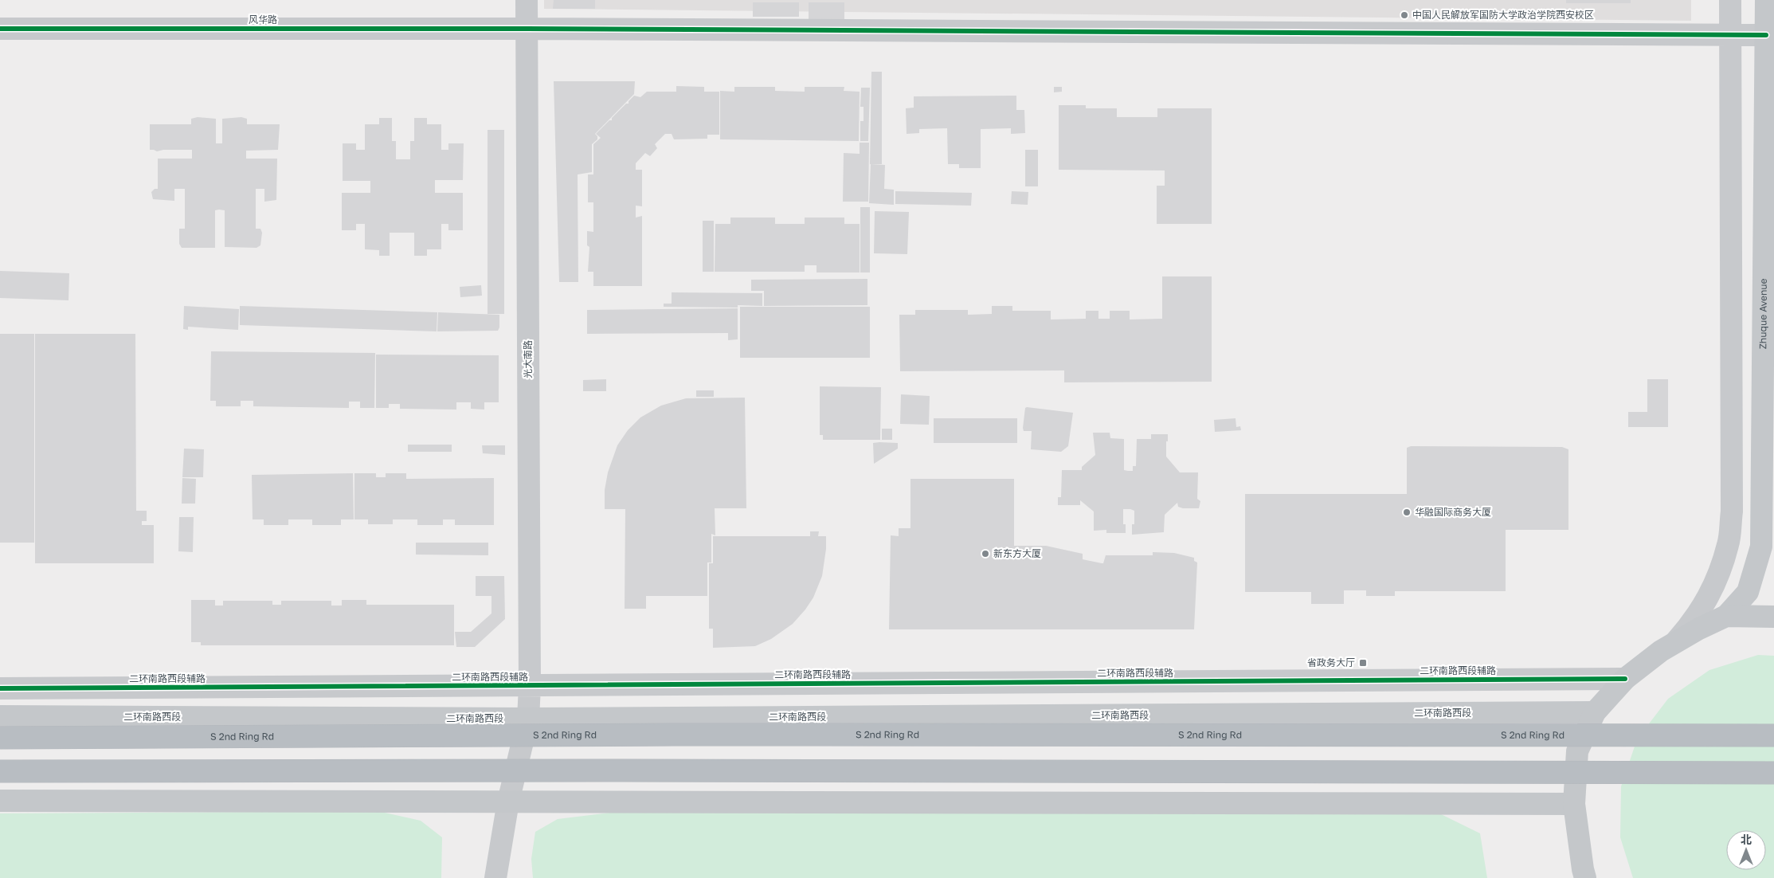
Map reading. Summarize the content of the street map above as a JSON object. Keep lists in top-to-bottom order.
{
  "streets": {
    "highway": ["S 2nd Ring Rd"],
    "main road": ["Zhuque Avenue", "二环南路西段"],
    "street": ["风华路", "光大南路", "二环南路西段辅路"]
  },
  "crossings": [
    ["风华路", "Zhuque Avenue"],
    ["风华路", "光大南路"],
    ["光大南路", "二环南路西段辅路"],
    ["光大南路", "二环南路西段"]
  ],
  "places": {
    "other": ["中国人民解放军国防大学政治学院西安校区", "华融国际商务大厦", "新东方大厦"],
    "transit": ["省政务大厅"]
  },
  "north": "top"
}
